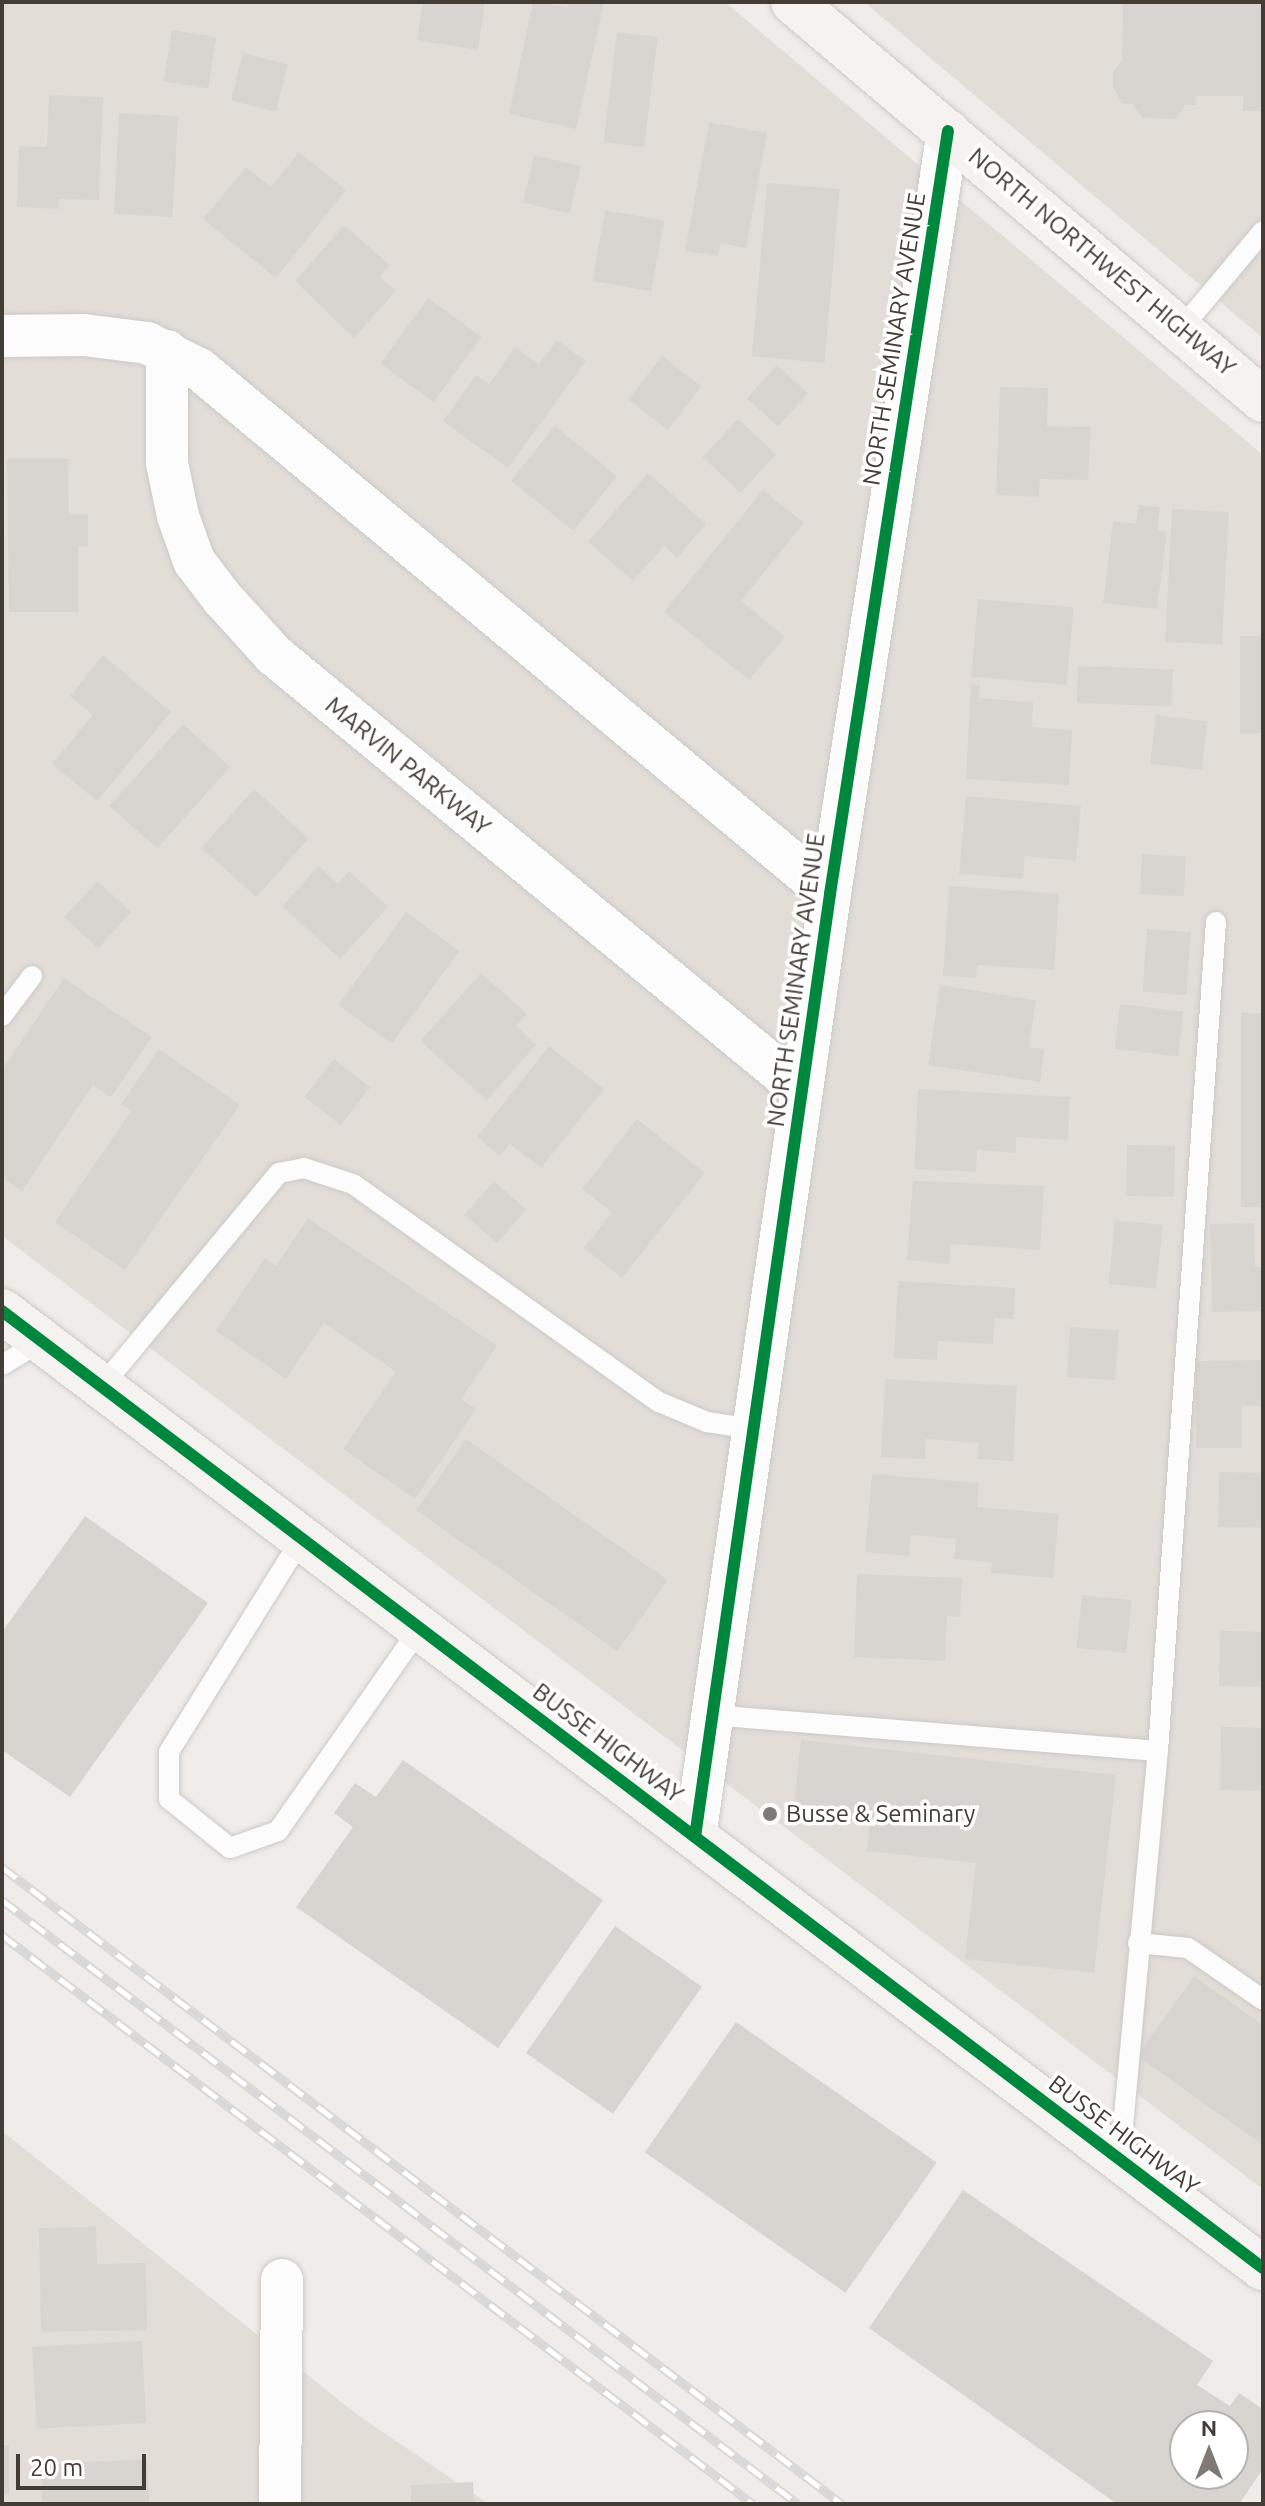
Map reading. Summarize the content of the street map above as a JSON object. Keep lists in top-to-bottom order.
{
  "streets": {
    "main road": ["NORTH NORTHWEST HIGHWAY", "BUSSE HIGHWAY"],
    "street": ["NORTH SEMINARY AVENUE", "MARVIN PARKWAY"]
  },
  "crossings": [
    ["NORTH NORTHWEST HIGHWAY", "NORTH SEMINARY AVENUE"],
    ["NORTH SEMINARY AVENUE", "MARVIN PARKWAY"],
    ["NORTH SEMINARY AVENUE", "BUSSE HIGHWAY"]
  ],
  "places": ["Busse & Seminary"],
  "scale_bar": "20 m",
  "north": "top"
}
